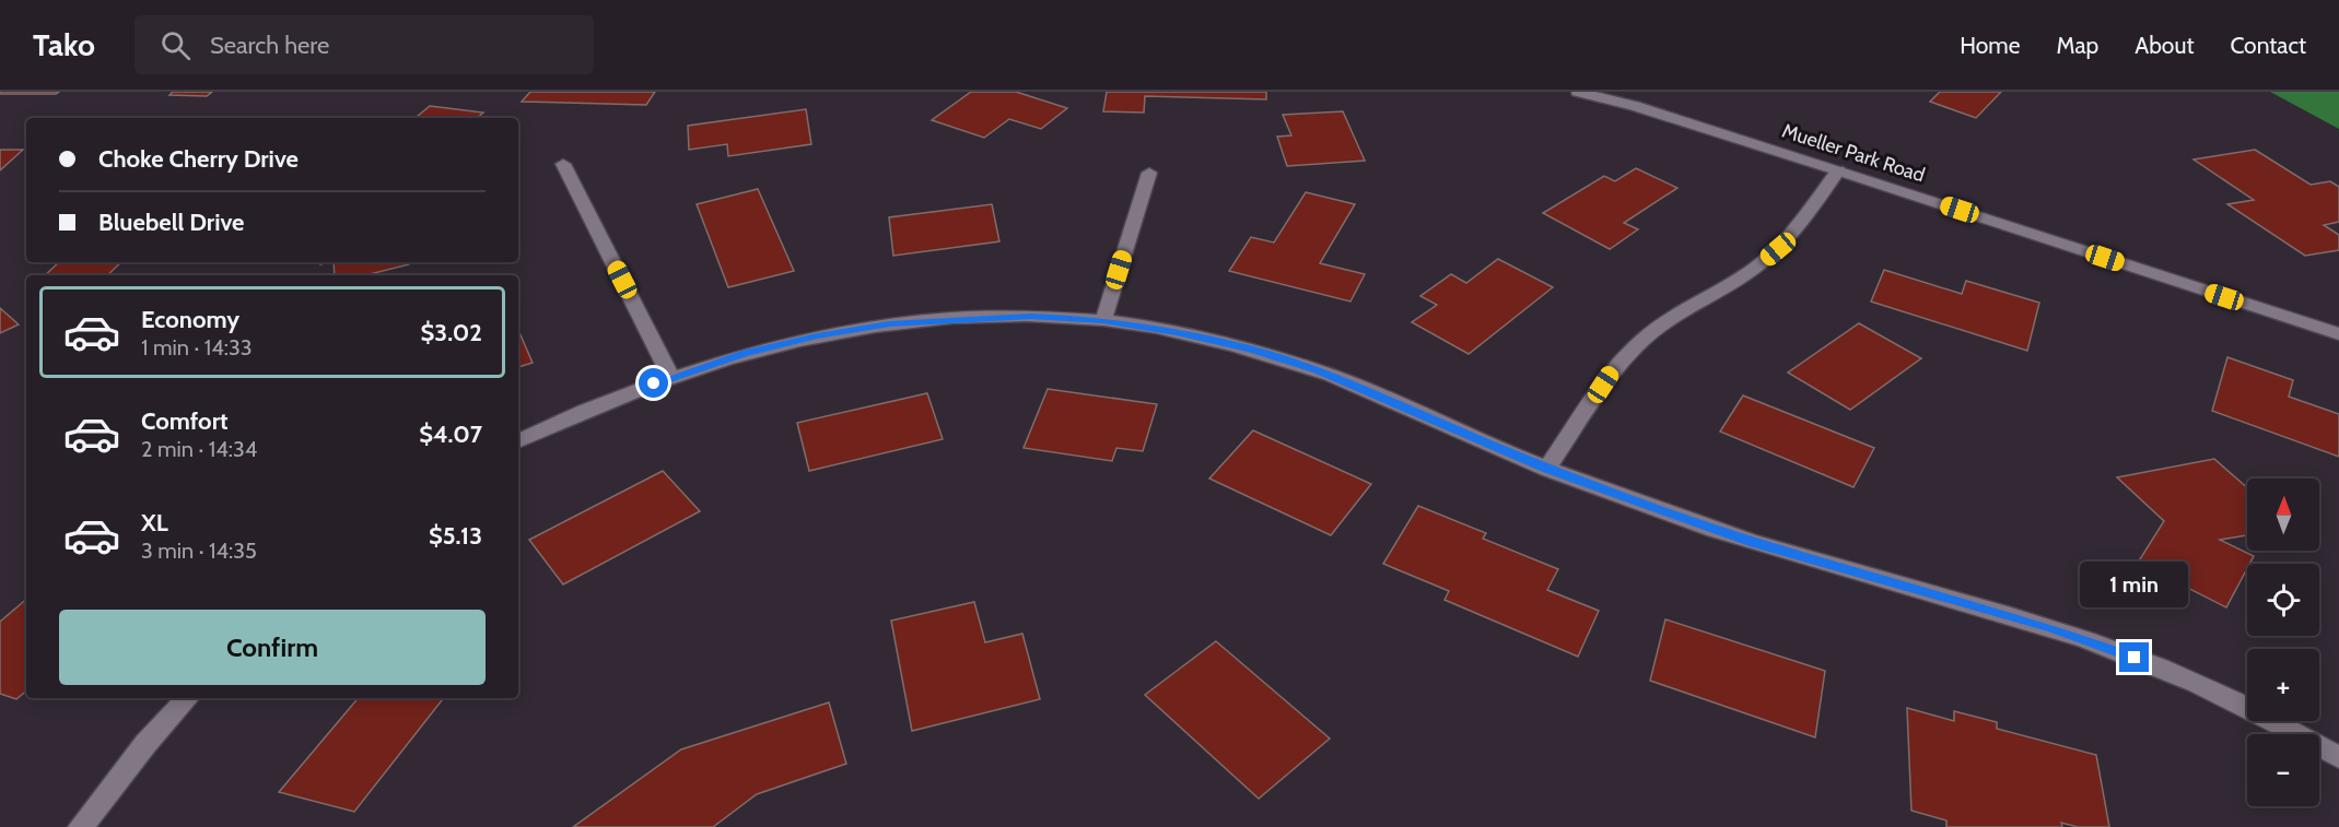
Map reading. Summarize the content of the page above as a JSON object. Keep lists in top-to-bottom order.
{
  "streets": {
    "street": ["Mueller Park Road"]
  },
  "north": "top",
  "page": {
    "header": "Tako",
    "search": "Search here",
    "nav": [
      "Home",
      "Map",
      "About",
      "Contact"
    ],
    "banner": ["Choke Cherry Drive", "Bluebell Drive"],
    "list": [
      {
        "name": "Economy",
        "note": "1 min · 14:33",
        "value": "$3.02"
      },
      {
        "name": "Comfort",
        "note": "2 min · 14:34",
        "value": "$4.07"
      },
      {
        "name": "XL",
        "note": "3 min · 14:35",
        "value": "$5.13"
      }
    ],
    "map_buttons": ["+", "−"],
    "bubble": "1 min",
    "buttons": "Confirm"
  }
}
